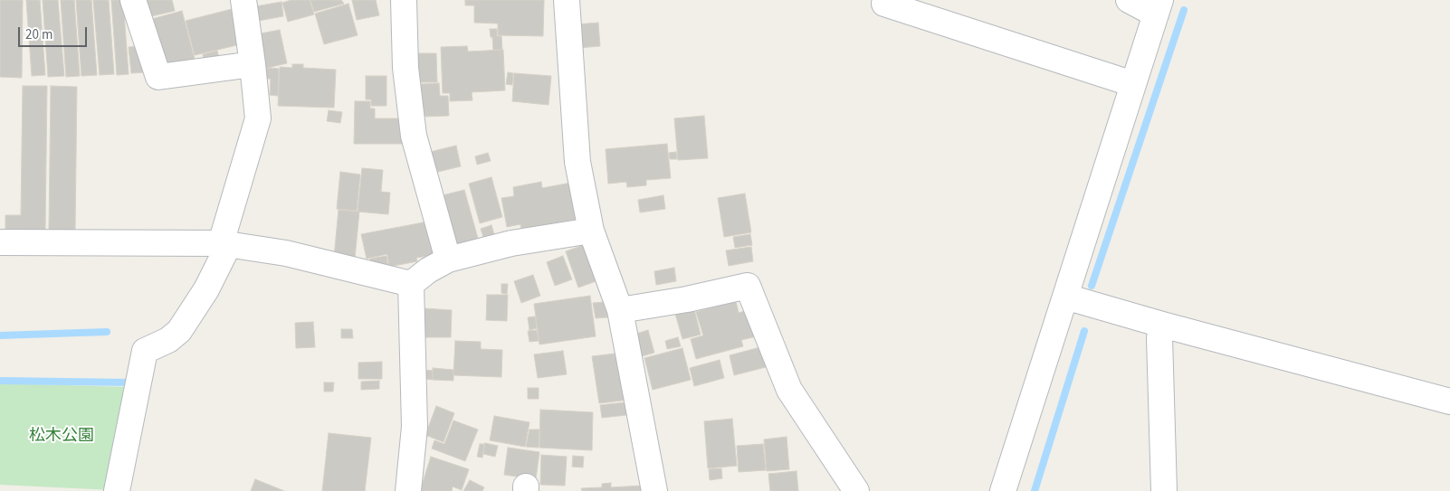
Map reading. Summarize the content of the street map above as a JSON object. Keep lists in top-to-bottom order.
{
  "parks": ["松木公園"],
  "scale_bar": "20 m"
}
